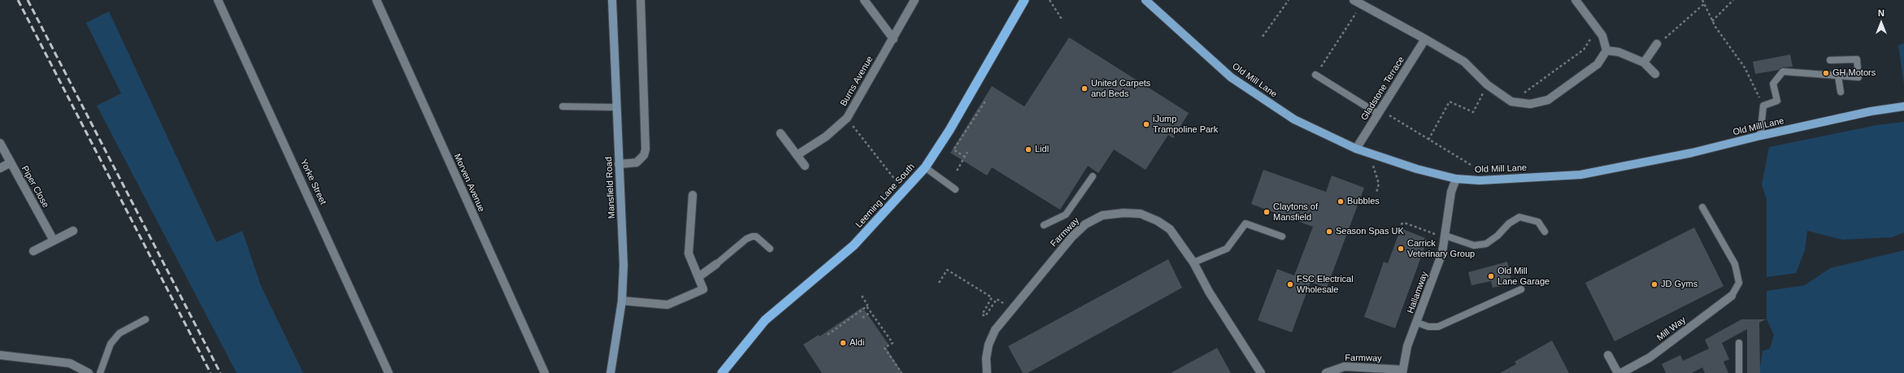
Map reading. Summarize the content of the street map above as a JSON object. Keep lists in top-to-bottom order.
{
  "streets": {
    "highway": ["Leeming Lane South"],
    "main road": ["Old Mill Lane", "Mansfield Road"],
    "street": [
      "Burns Avenue",
      "Gladstone Terrace",
      "Yorke Street",
      "Morven Avenue",
      "Piper Close",
      "Farmway",
      "Hallamway",
      "Mill Way"
    ]
  },
  "crossings": [
    ["Old Mill Lane", "Gladstone Terrace"],
    ["Old Mill Lane", "Hallamway"],
    ["Farmway", "Hallamway"]
  ],
  "places": [
    "GH Motors",
    "United Carpets and Beds",
    "iJump Trampoline Park",
    "Lidl",
    "Bubbles",
    "Claytons of Mansfield",
    "Season Spas UK",
    "Carrick Veterinary Group",
    "Old Mill Lane Garage",
    "FSC Electrical Wholesale",
    "JD Gyms",
    "Aldi"
  ],
  "north": "top"
}
